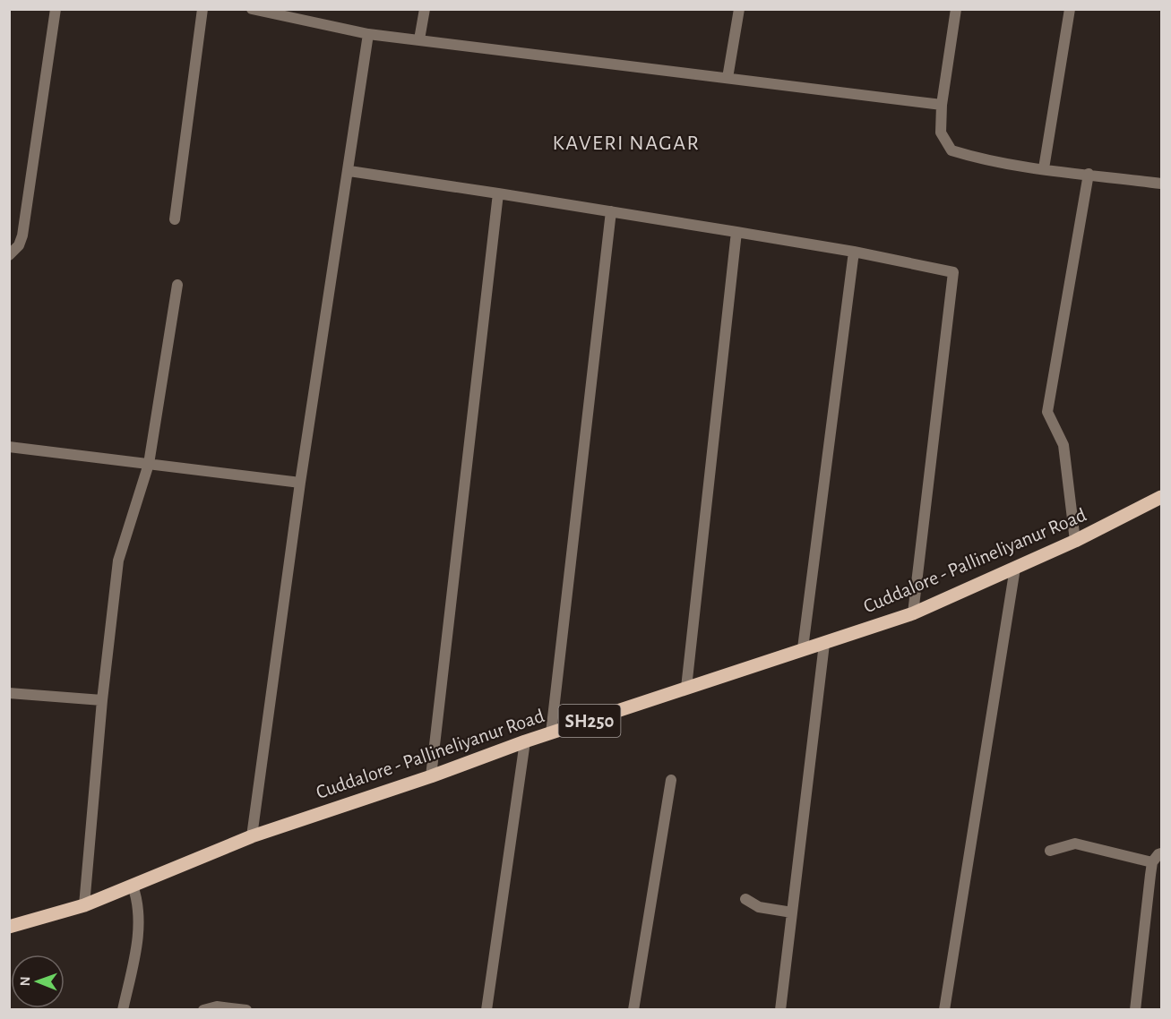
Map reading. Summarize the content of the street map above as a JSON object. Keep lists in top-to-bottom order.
{
  "streets": {
    "main road": ["Cuddalore - Pallineliyanur Road", "SH250"]
  },
  "districts": ["KAVERI NAGAR"],
  "north": "left"
}
